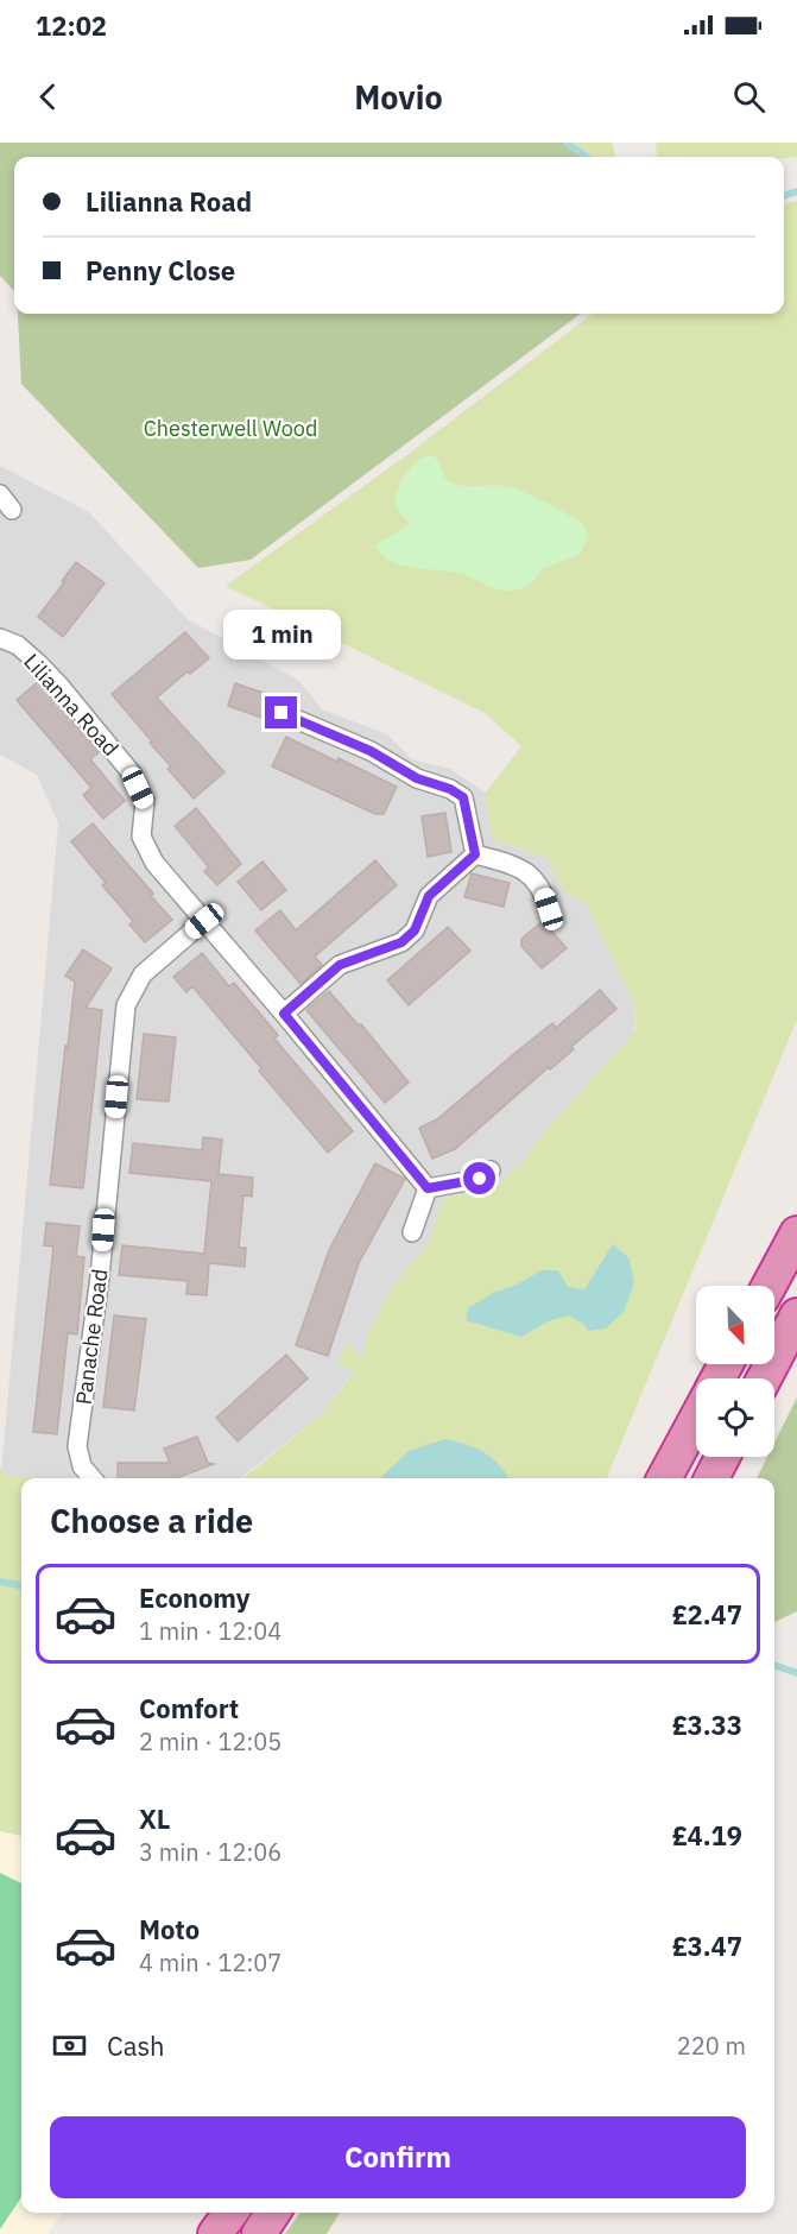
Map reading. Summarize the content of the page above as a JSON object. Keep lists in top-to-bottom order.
{
  "streets": {
    "street": ["Lilianna Road", "Panache Road"]
  },
  "crossings": [
    ["Lilianna Road", "Panache Road"]
  ],
  "parks": ["Chesterwell Wood"],
  "north": "bottom right",
  "page": {
    "status": "12:02",
    "header": "Movio",
    "banner": ["Lilianna Road", "Penny Close"],
    "bubble": "1 min",
    "heading": "Choose a ride",
    "list": [
      {
        "name": "Economy",
        "note": "1 min · 12:04",
        "value": "£2.47"
      },
      {
        "name": "Comfort",
        "note": "2 min · 12:05",
        "value": "£3.33"
      },
      {
        "name": "XL",
        "note": "3 min · 12:06",
        "value": "£4.19"
      },
      {
        "name": "Moto",
        "note": "4 min · 12:07",
        "value": "£3.47"
      }
    ],
    "pay": ["Cash", "220 m"],
    "buttons": "Confirm"
  }
}
